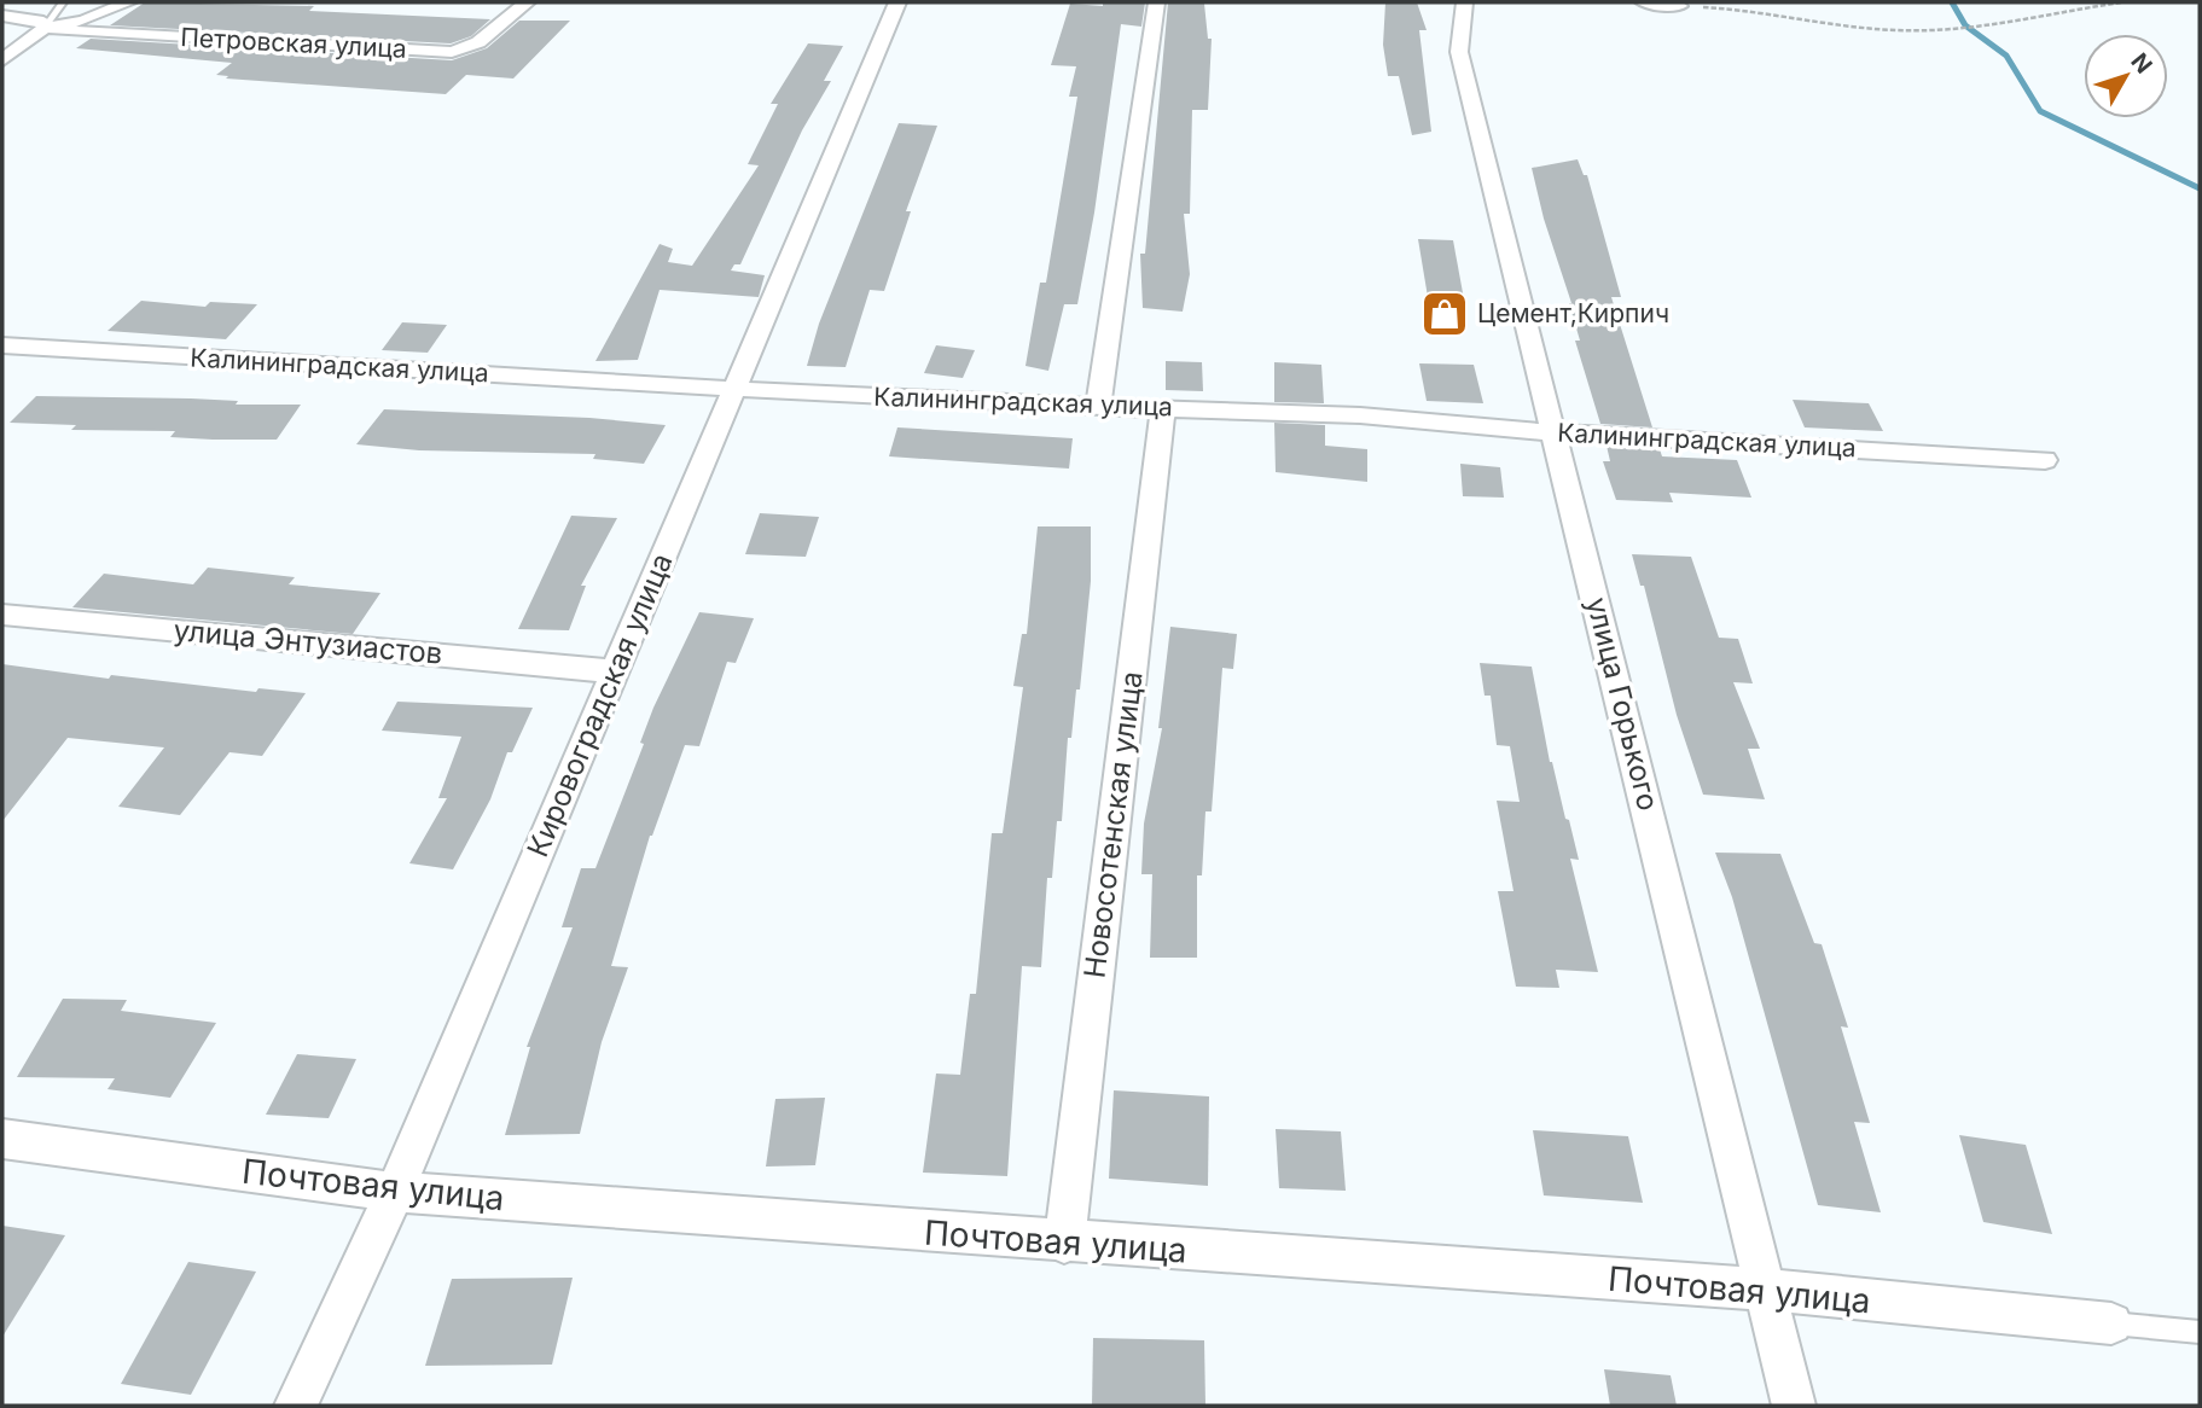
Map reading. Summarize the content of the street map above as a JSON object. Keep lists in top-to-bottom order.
{
  "streets": {
    "street": [
      "Петровская улица",
      "Калининградская улица",
      "улица Энтузиастов",
      "улица Горького",
      "Кировоградская улица",
      "Новосотенская улица",
      "Почтовая улица"
    ]
  },
  "crossings": [
    ["Калининградская улица", "улица Горького"],
    ["Калининградская улица", "Кировоградская улица"],
    ["Калининградская улица", "Новосотенская улица"],
    ["улица Энтузиастов", "Кировоградская улица"],
    ["улица Горького", "Почтовая улица"],
    ["Кировоградская улица", "Почтовая улица"],
    ["Новосотенская улица", "Почтовая улица"]
  ],
  "places": {
    "shop": ["Цемент,Кирпич"]
  },
  "north": "top right"
}
